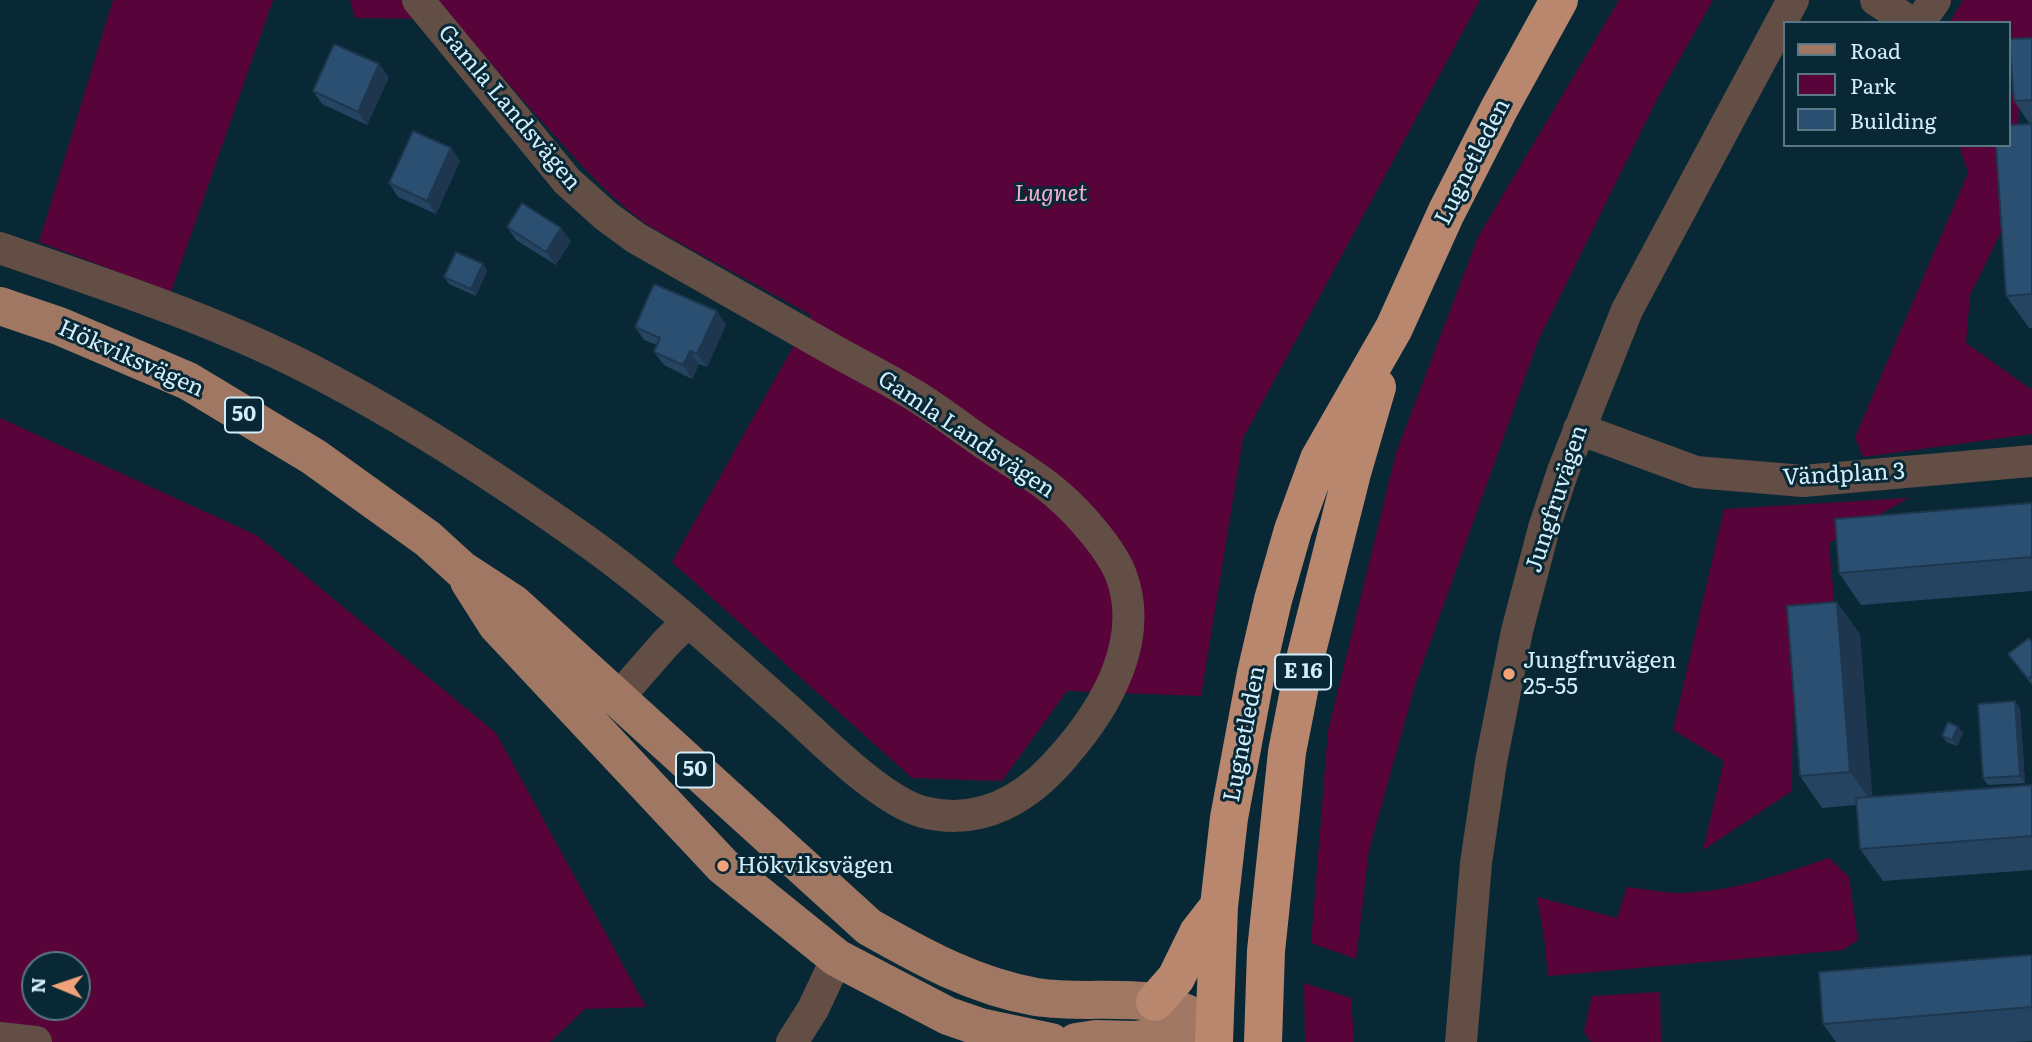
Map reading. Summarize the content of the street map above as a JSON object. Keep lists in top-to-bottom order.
{
  "streets": {
    "highway": ["Lugnetleden", "E 16"],
    "main road": ["Hökviksvägen", "50"],
    "street": ["Gamla Landsvägen", "Vändplan 3", "Jungfruvägen"]
  },
  "crossings": [
    ["Lugnetleden", "Hökviksvägen"],
    ["Lugnetleden", "E 16"],
    ["Hökviksvägen", "E 16"],
    ["Vändplan 3", "Jungfruvägen"]
  ],
  "parks": ["Lugnet"],
  "places": ["Jungfruvägen 25-55", "Hökviksvägen"],
  "legend": ["Road", "Park", "Building"],
  "north": "left"
}
